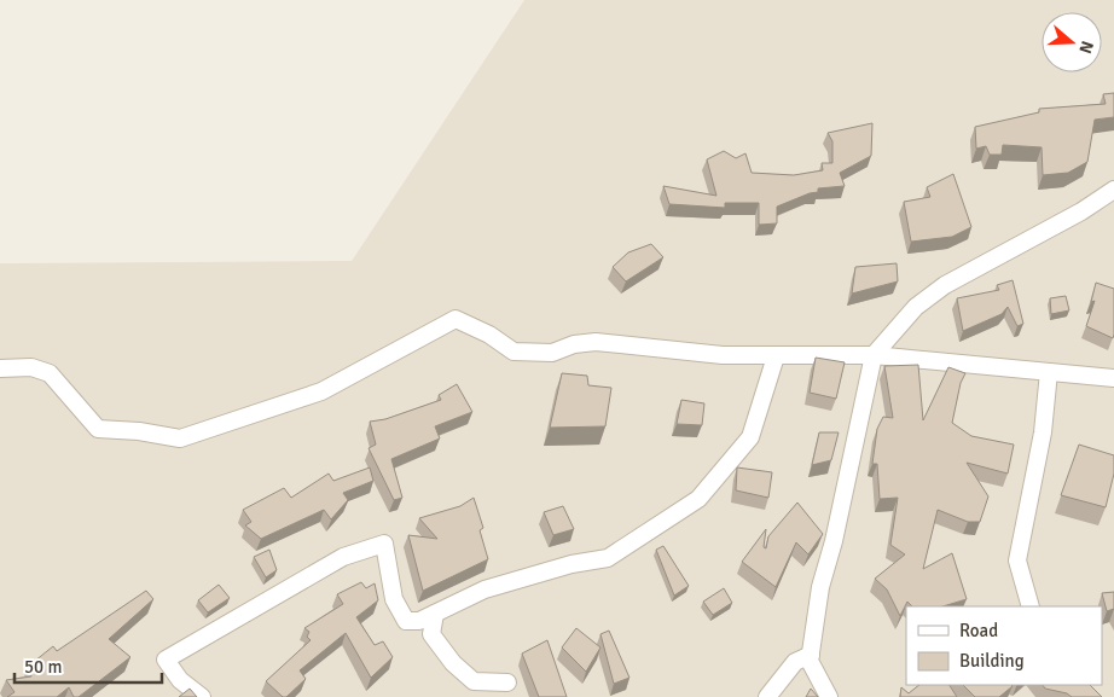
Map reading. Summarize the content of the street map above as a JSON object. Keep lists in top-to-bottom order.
{
  "legend": ["Road", "Building"],
  "scale_bar": "50 m",
  "north": "right"
}
